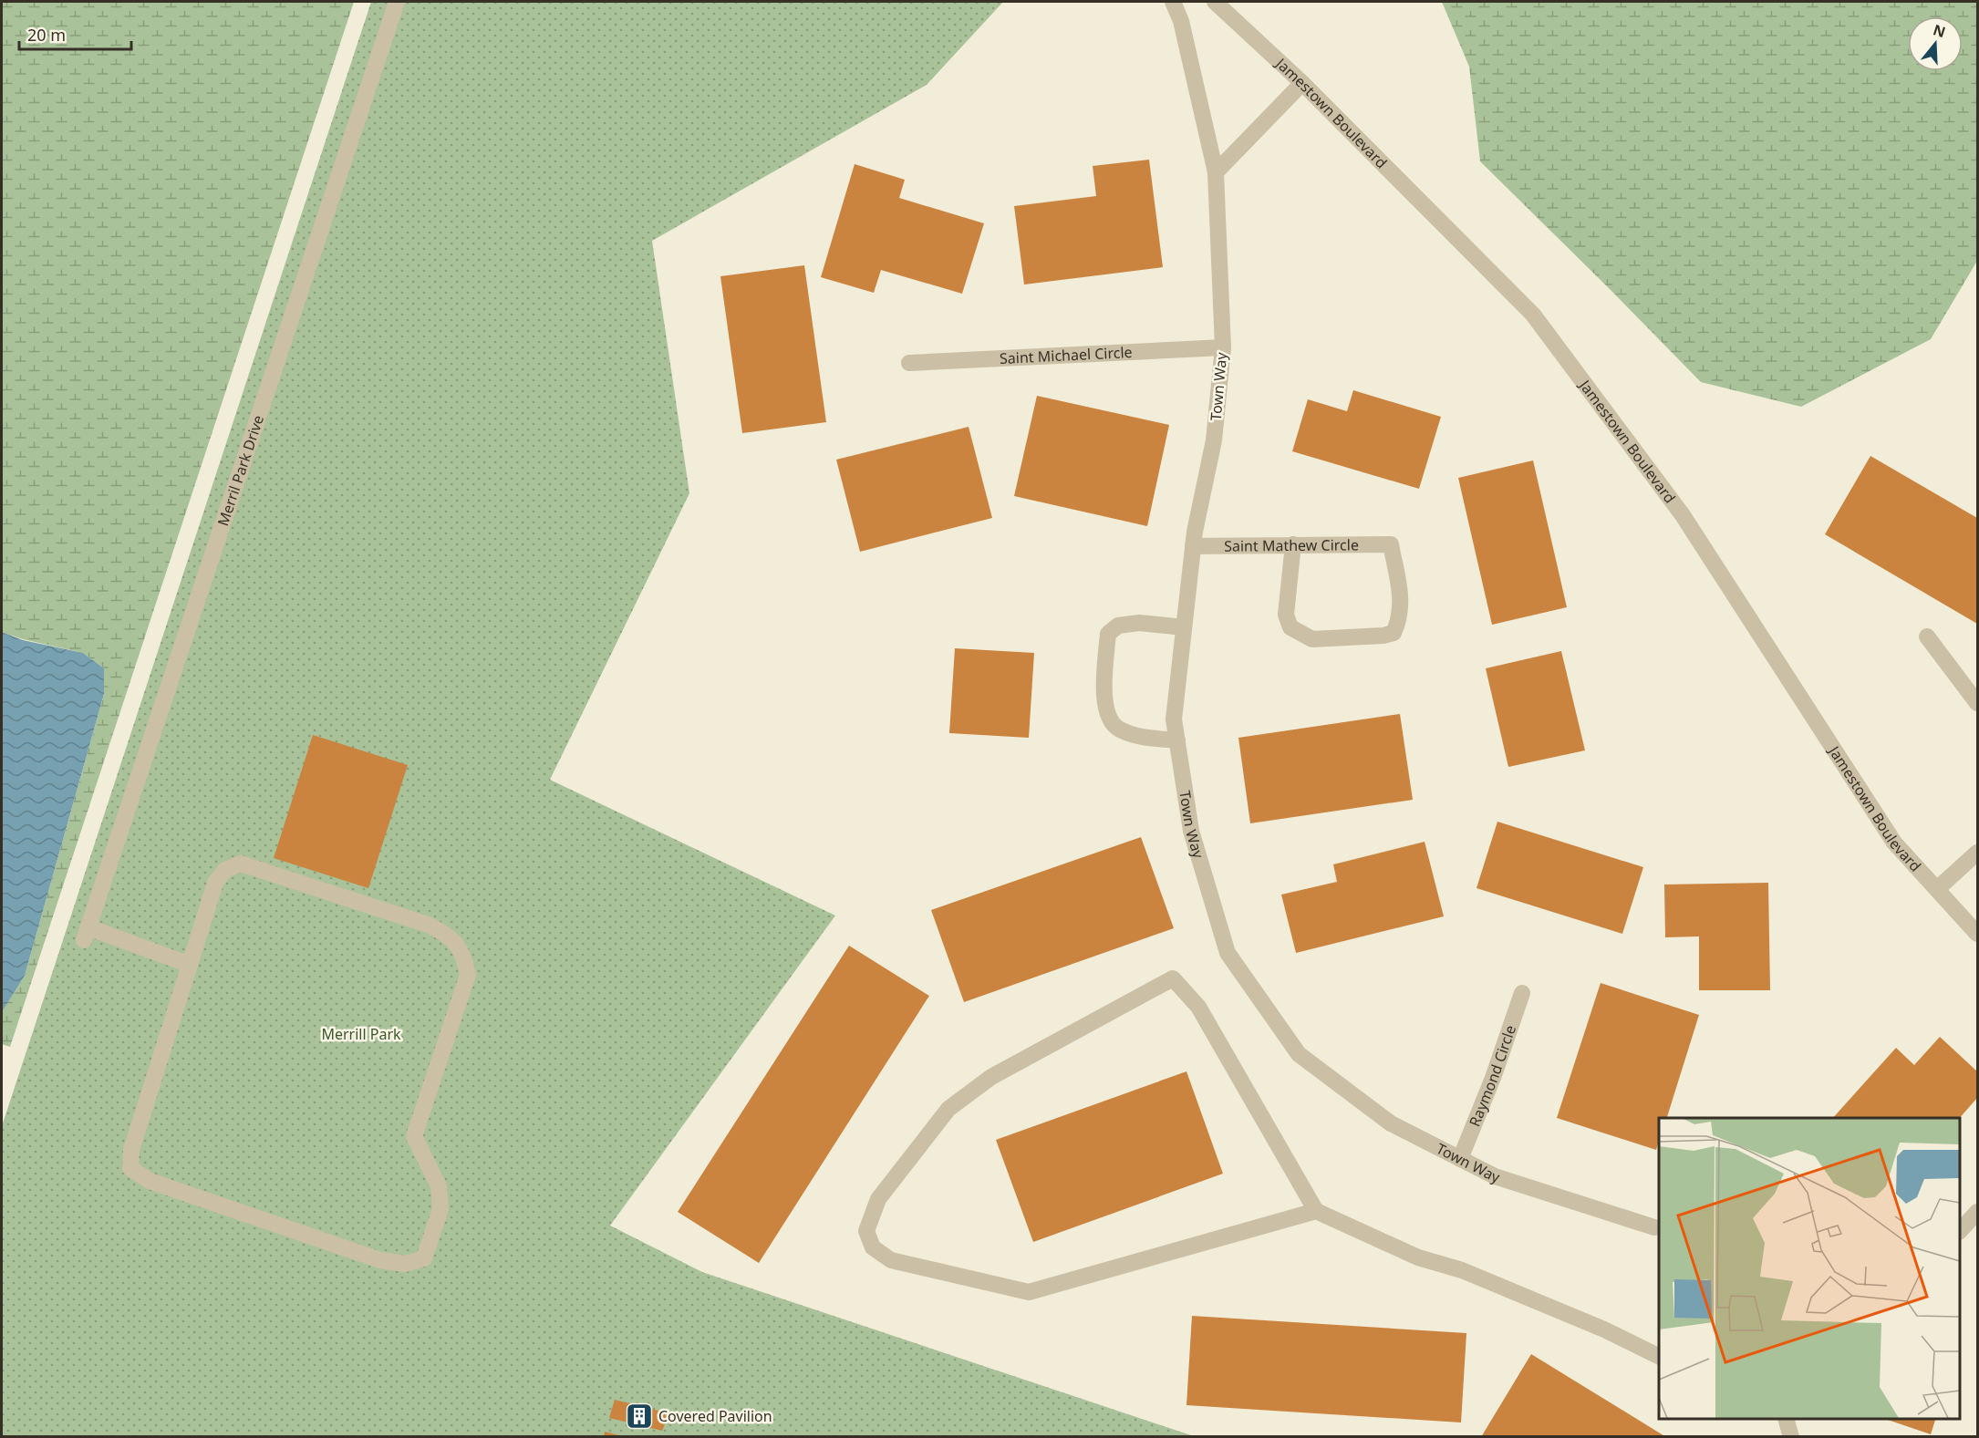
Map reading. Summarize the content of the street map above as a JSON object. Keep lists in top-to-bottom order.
{
  "streets": {
    "street": [
      "Jamestown Boulevard",
      "Saint Michael Circle",
      "Town Way",
      "Merril Park Drive",
      "Saint Mathew Circle",
      "Raymond Circle"
    ]
  },
  "crossings": [
    ["Saint Michael Circle", "Town Way"],
    ["Town Way", "Saint Mathew Circle"],
    ["Town Way", "Raymond Circle"]
  ],
  "parks": ["Merrill Park"],
  "places": {
    "building": ["Covered Pavilion"]
  },
  "scale_bar": "20 m",
  "north": "top"
}
